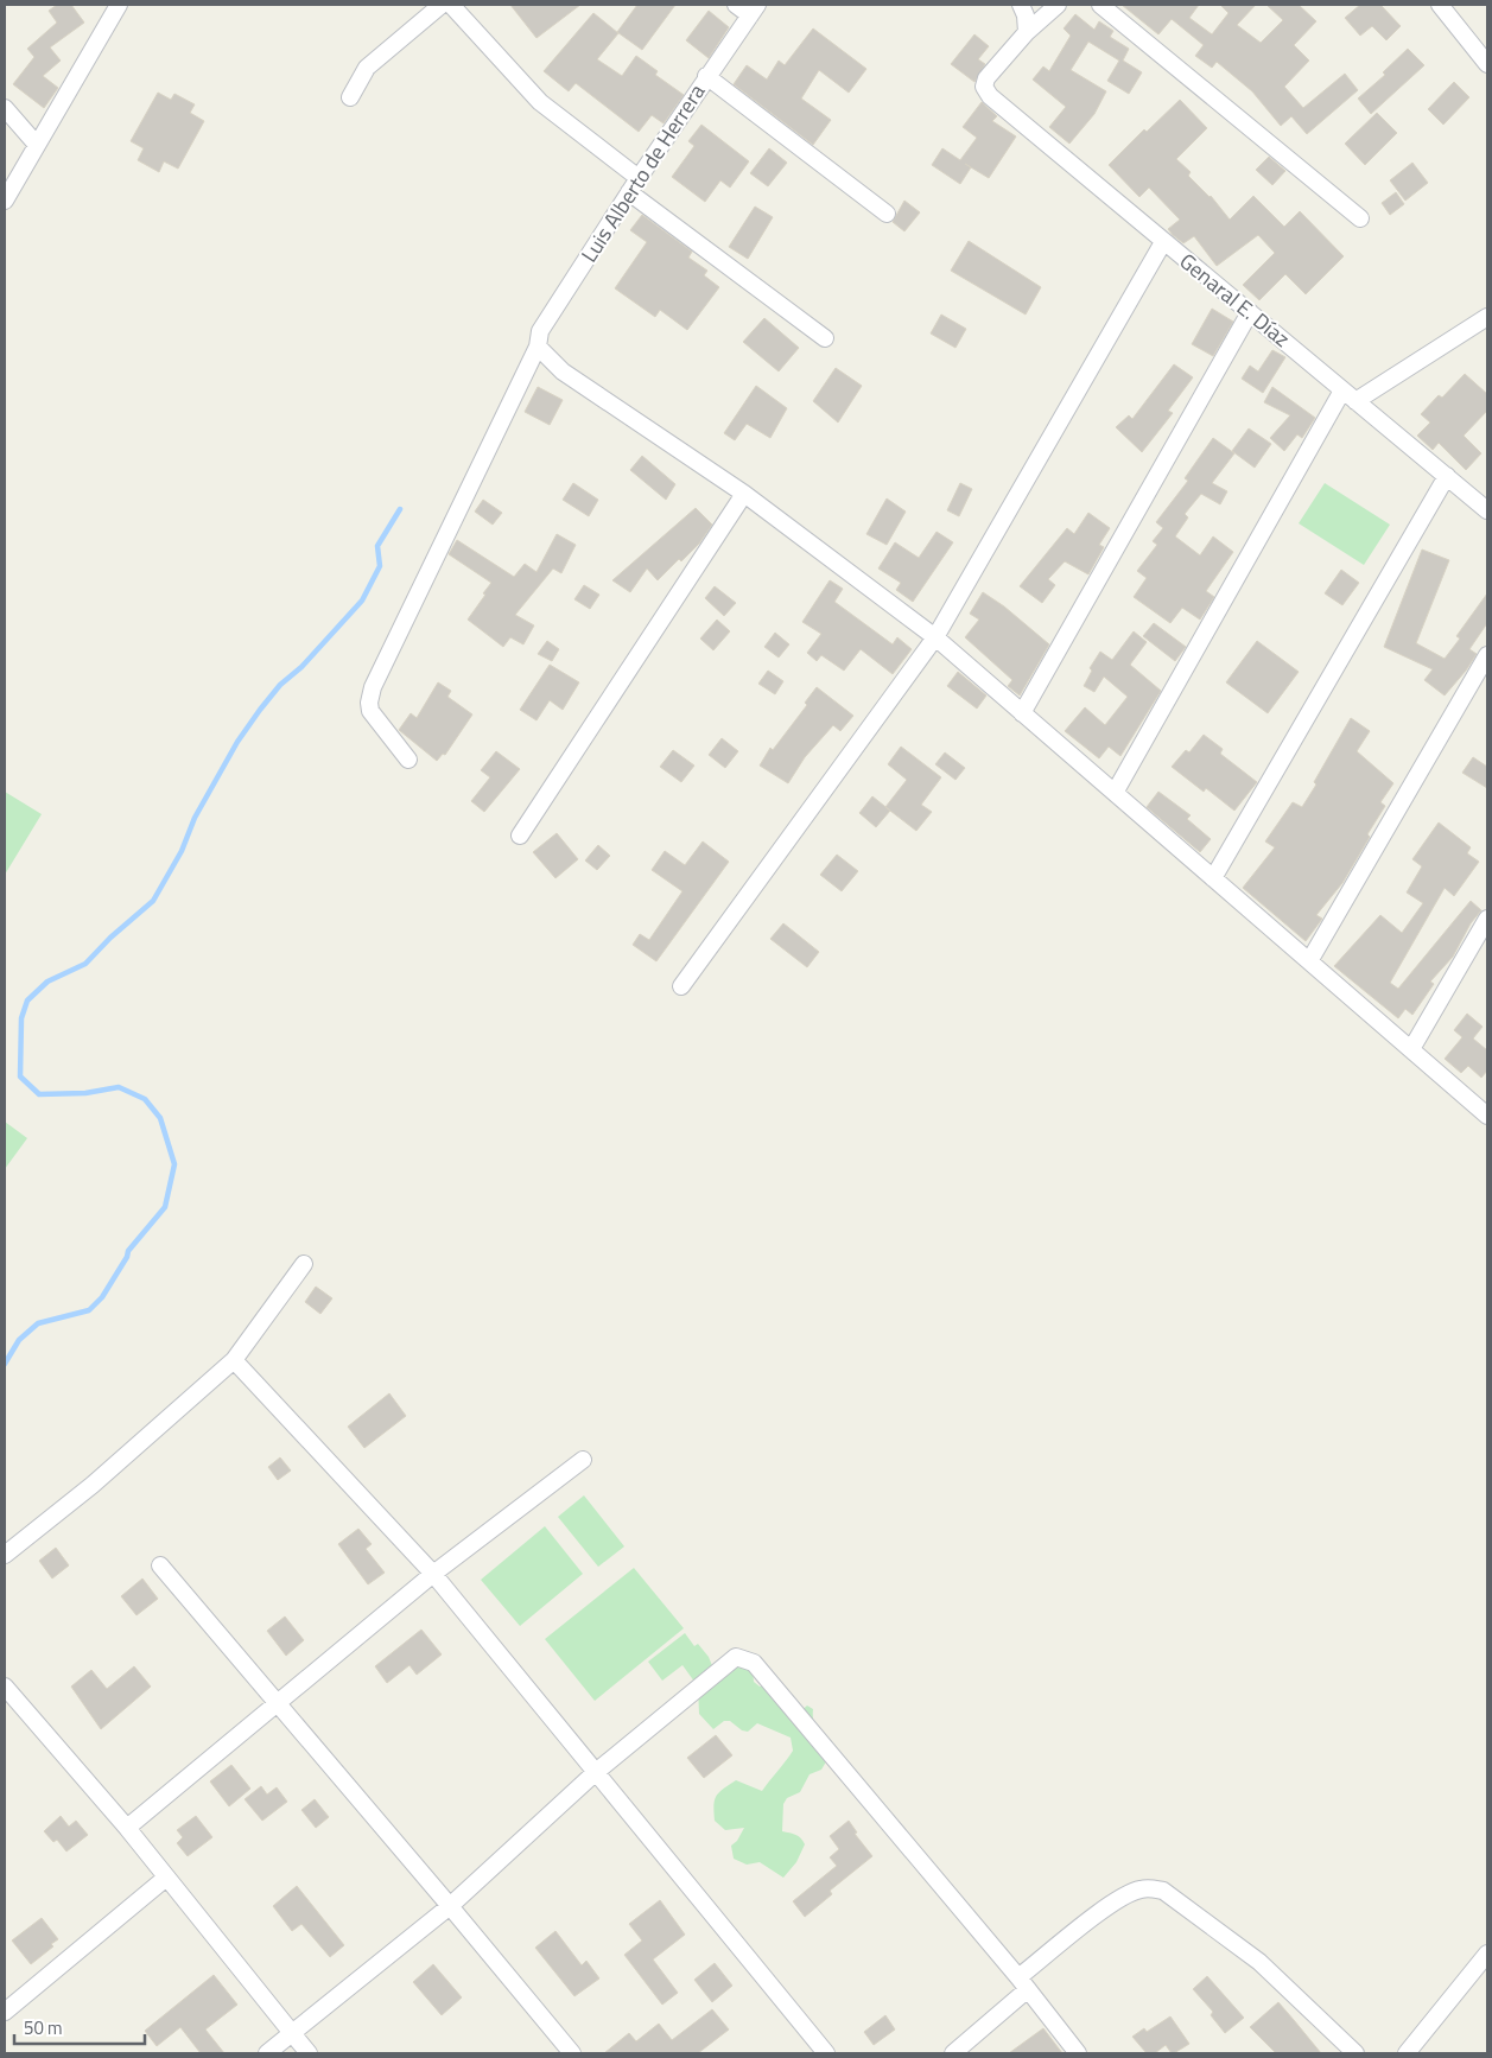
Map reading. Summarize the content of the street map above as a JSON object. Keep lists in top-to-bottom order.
{
  "streets": {
    "street": ["Luis Alberto de Herrera", "Genaral E. Díaz"]
  },
  "scale_bar": "50 m"
}
